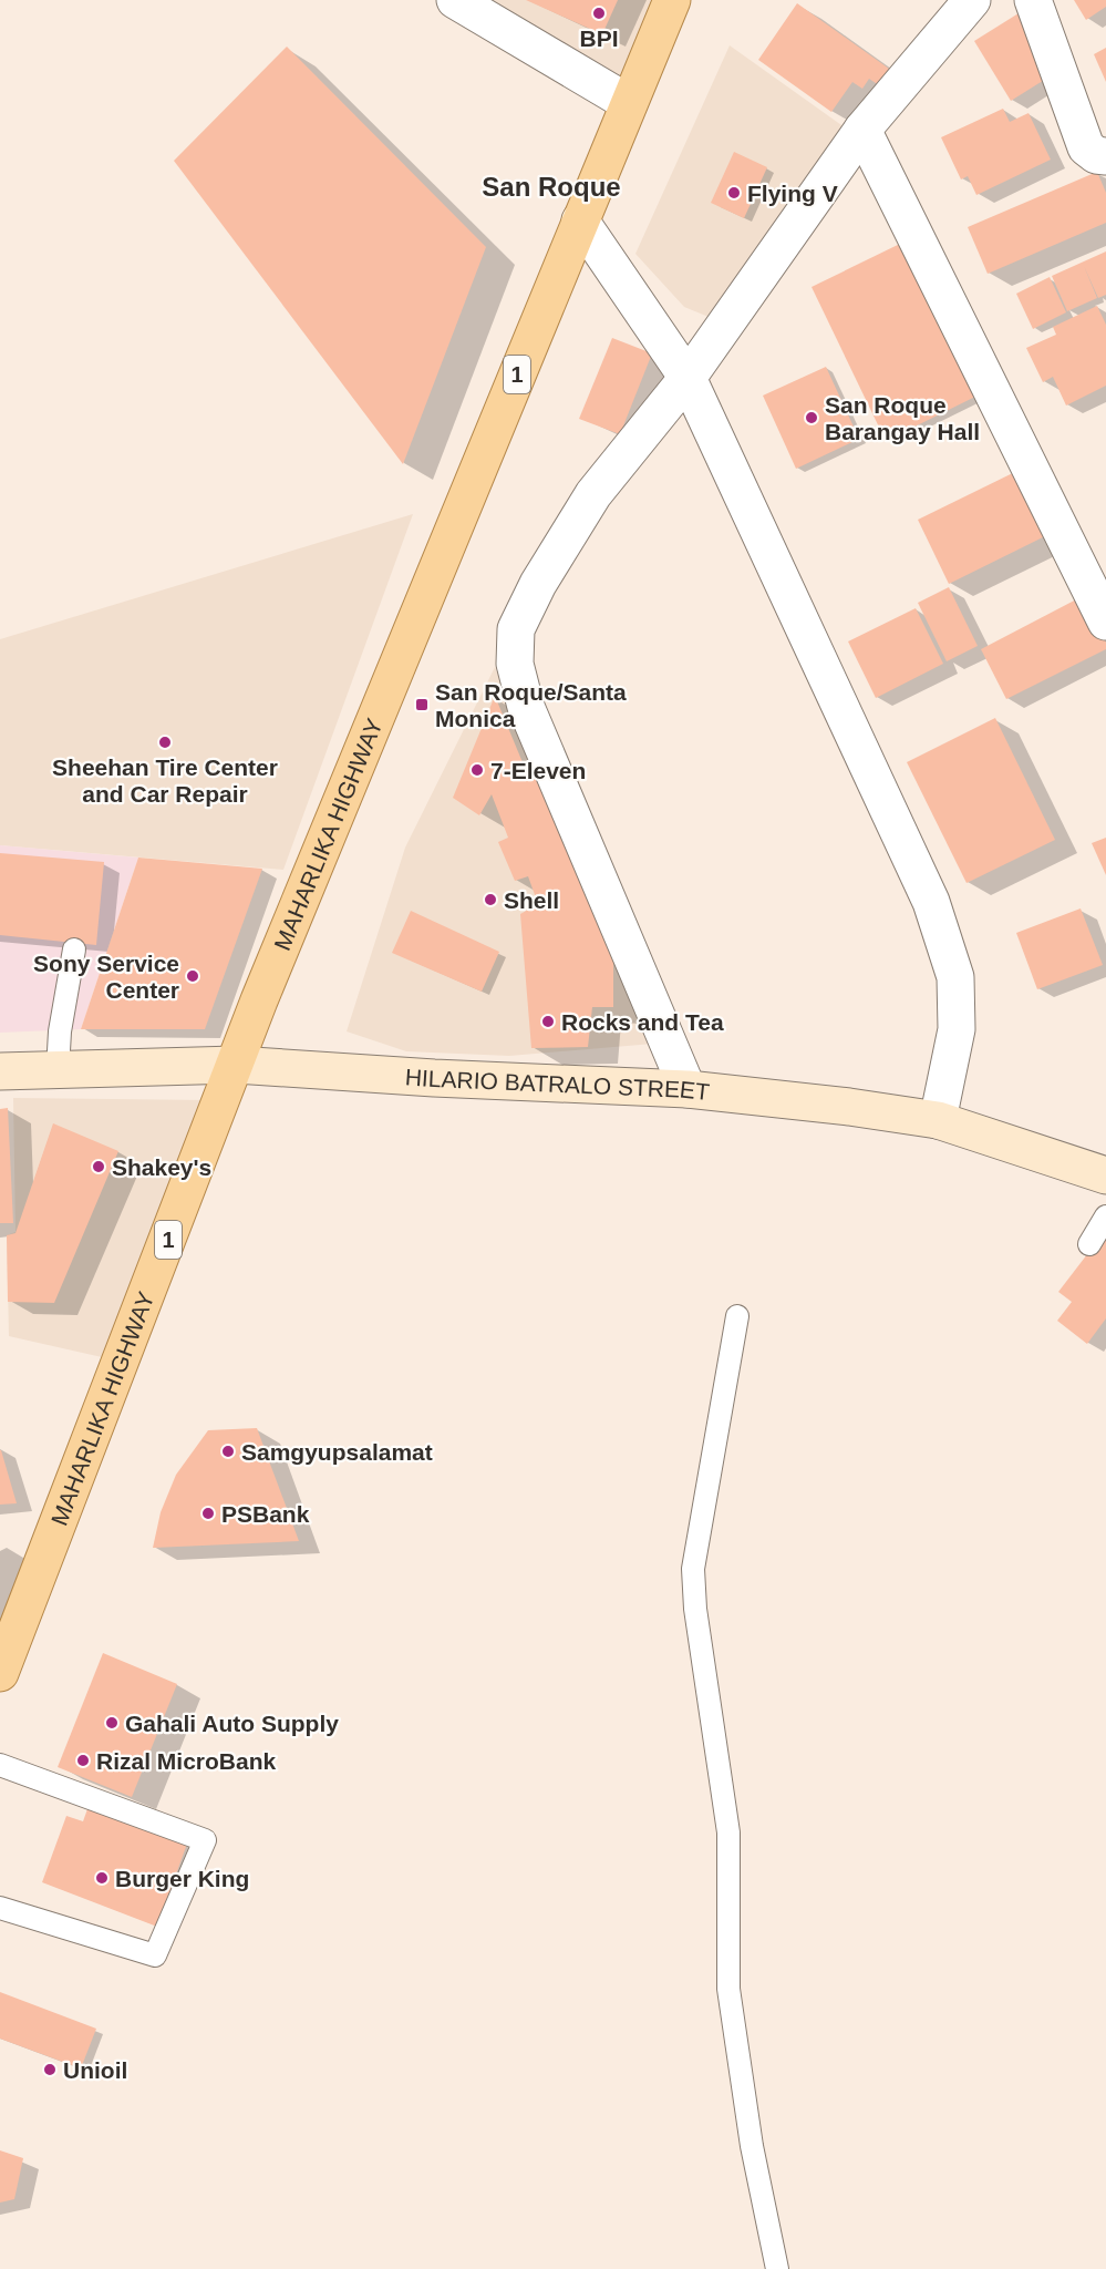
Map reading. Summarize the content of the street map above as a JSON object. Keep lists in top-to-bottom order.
{
  "streets": {
    "main road": ["1", "MAHARLIKA HIGHWAY"],
    "street": ["HILARIO BATRALO STREET"]
  },
  "crossings": [
    ["MAHARLIKA HIGHWAY", "HILARIO BATRALO STREET"]
  ],
  "districts": ["San Roque"],
  "places": {
    "other": [
      "BPI",
      "Flying V",
      "San Roque Barangay Hall",
      "Sheehan Tire Center and Car Repair",
      "7-Eleven",
      "Shell",
      "Sony Service Center",
      "Rocks and Tea",
      "Shakey's",
      "Samgyupsalamat",
      "PSBank",
      "Gahali Auto Supply",
      "Rizal MicroBank",
      "Burger King",
      "Unioil"
    ],
    "transit": ["San Roque/Santa Monica"]
  }
}
